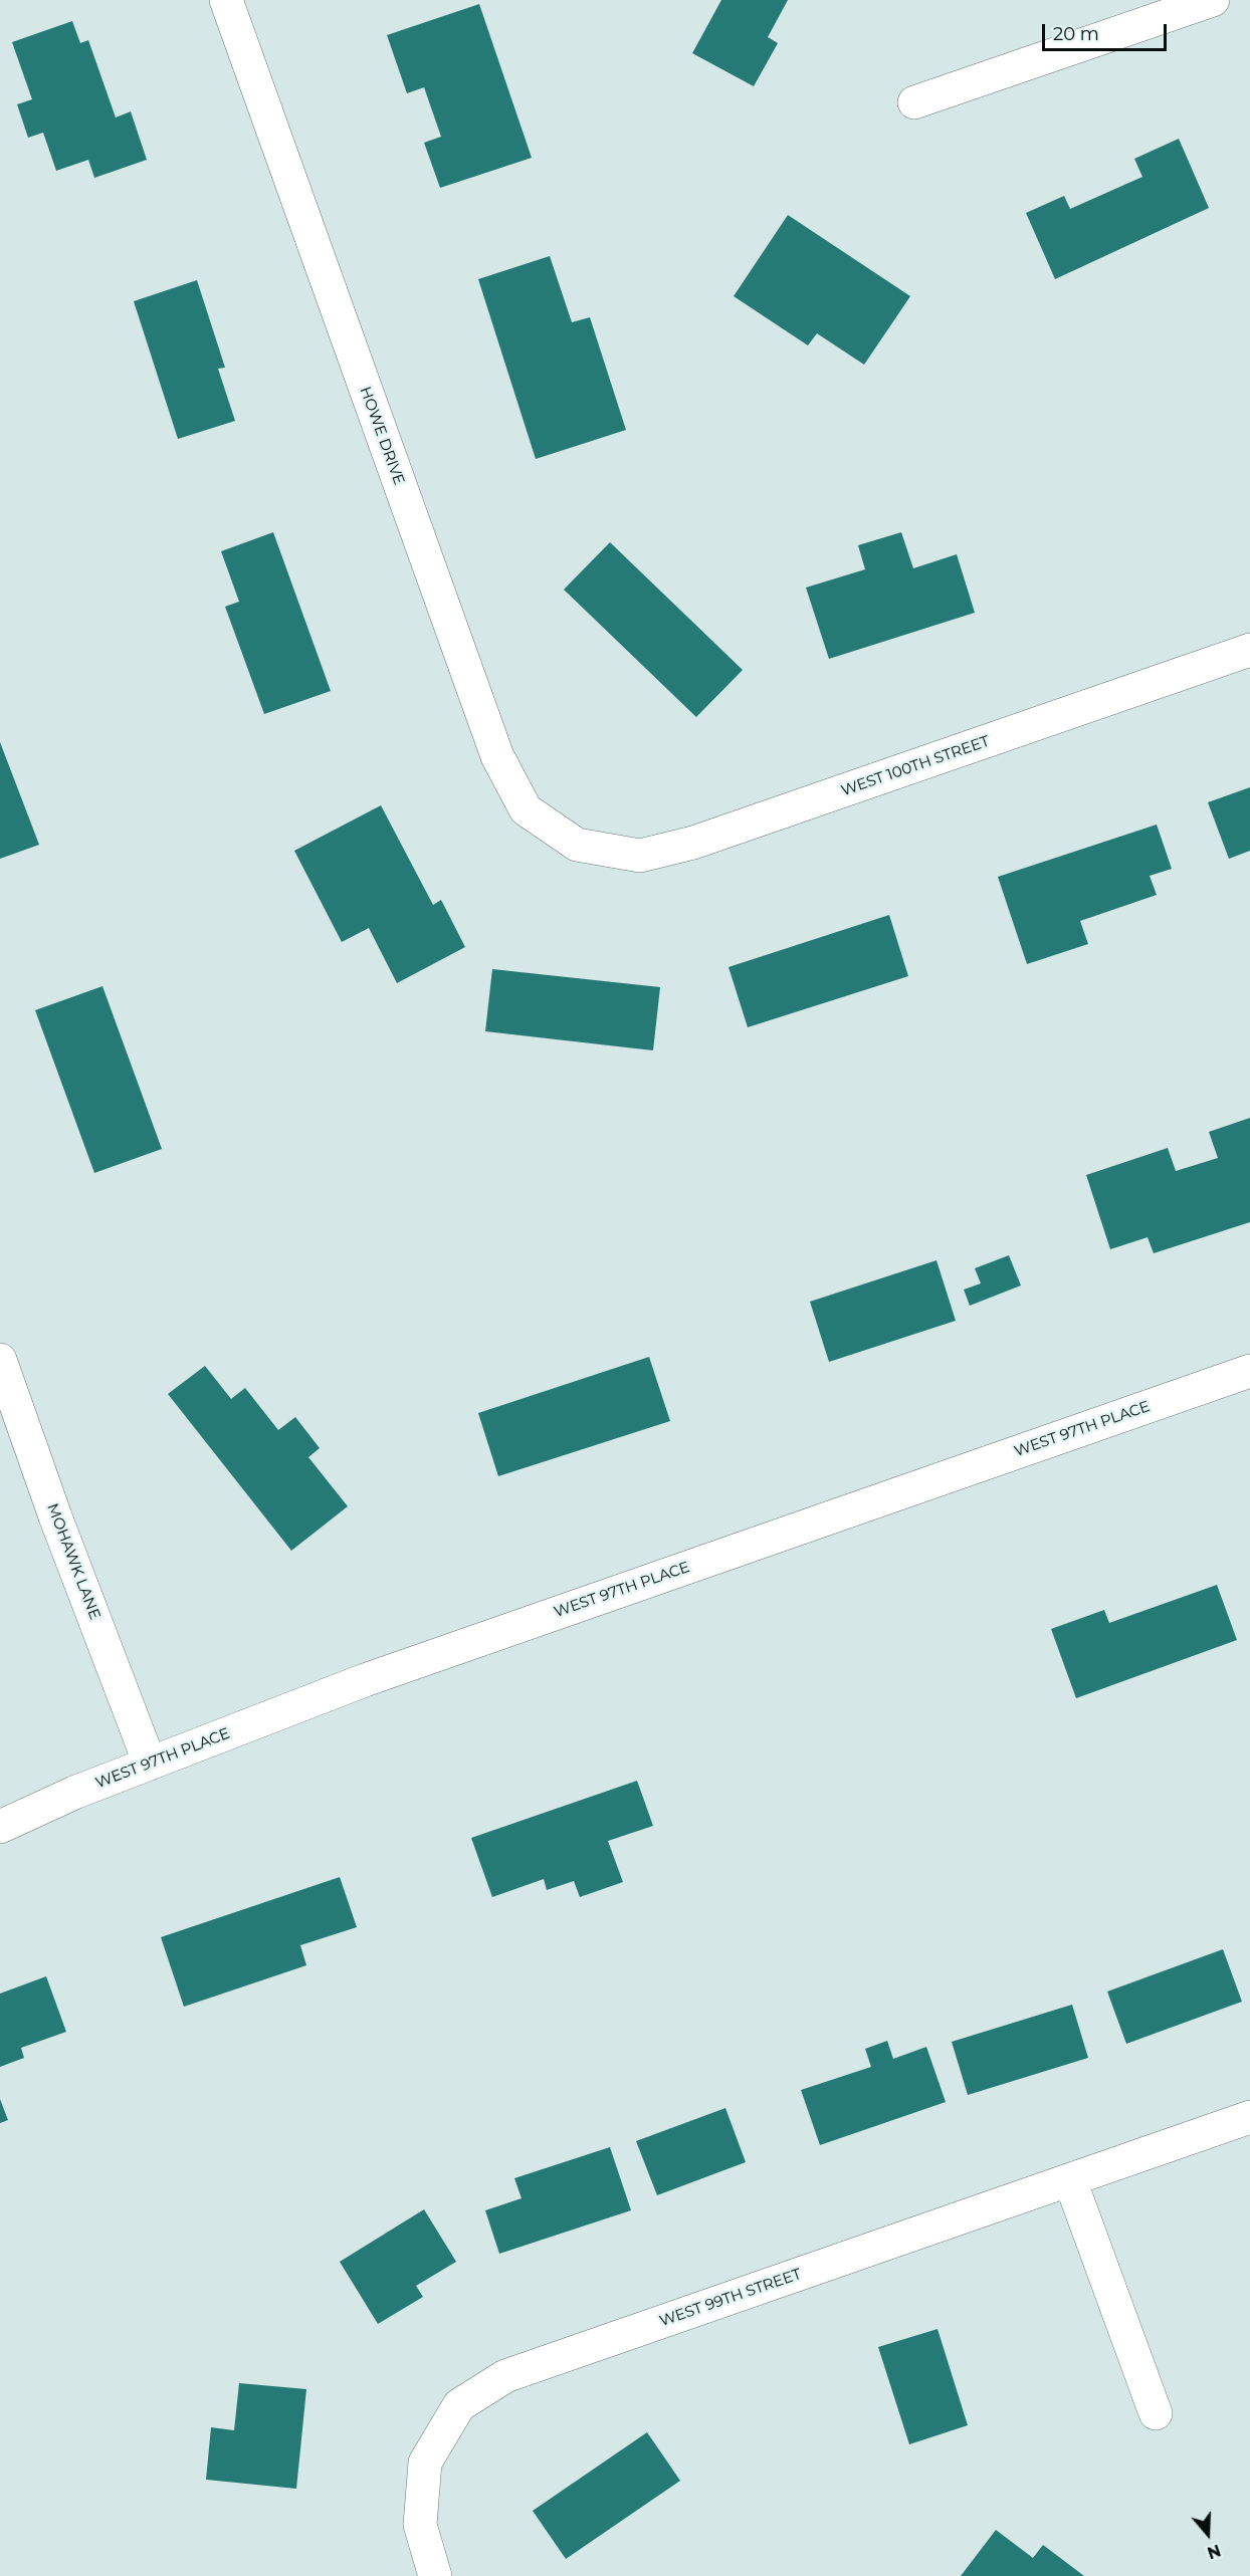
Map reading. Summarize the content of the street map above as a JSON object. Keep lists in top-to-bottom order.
{
  "streets": {
    "street": [
      "HOWE DRIVE",
      "WEST 100TH STREET",
      "WEST 97TH PLACE",
      "MOHAWK LANE",
      "WEST 99TH STREET"
    ]
  },
  "crossings": [
    ["HOWE DRIVE", "WEST 100TH STREET"],
    ["WEST 97TH PLACE", "MOHAWK LANE"]
  ],
  "scale_bar": "20 m",
  "north": "bottom"
}
